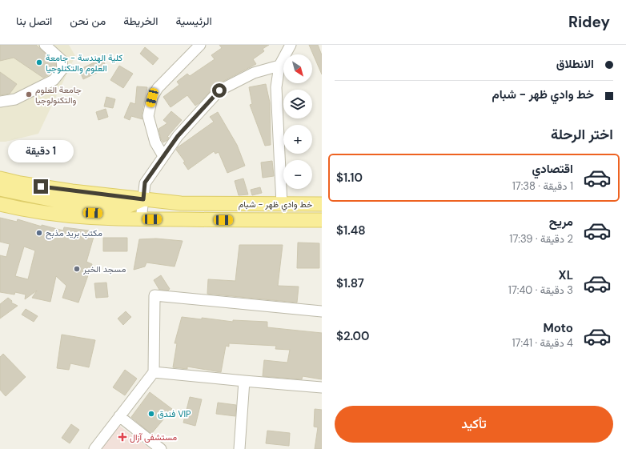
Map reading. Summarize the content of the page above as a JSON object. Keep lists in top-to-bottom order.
{
  "streets": {
    "main road": ["خط وادي ظهر - شبام"]
  },
  "places": {
    "other": [
      "كلية الهندسة - جامعة العلوم والتكنلوجيا",
      "جامعة العلوم والتكنولوجيا",
      "مكتب بريد مذبح",
      "مسجد الخير",
      "فندق VIP"
    ],
    "health": ["مستشفى آزال"]
  },
  "north": "bottom right",
  "page": {
    "header": "Ridey",
    "nav": [
      "الرئيسية",
      "الخريطة",
      "من نحن",
      "اتصل بنا"
    ],
    "banner": ["الانطلاق", "خط وادي ظهر - شبام"],
    "map_buttons": ["+", "−"],
    "heading": "اختر الرحلة",
    "bubble": "1 دقيقة",
    "list": [
      {
        "name": "اقتصادي",
        "note": "1 دقيقة · 17:38",
        "value": "$1.10"
      },
      {
        "name": "مريح",
        "note": "2 دقيقة · 17:39",
        "value": "$1.48"
      },
      {
        "name": "XL",
        "note": "3 دقيقة · 17:40",
        "value": "$1.87"
      },
      {
        "name": "Moto",
        "note": "4 دقيقة · 17:41",
        "value": "$2.00"
      }
    ],
    "buttons": "تأكيد"
  }
}
